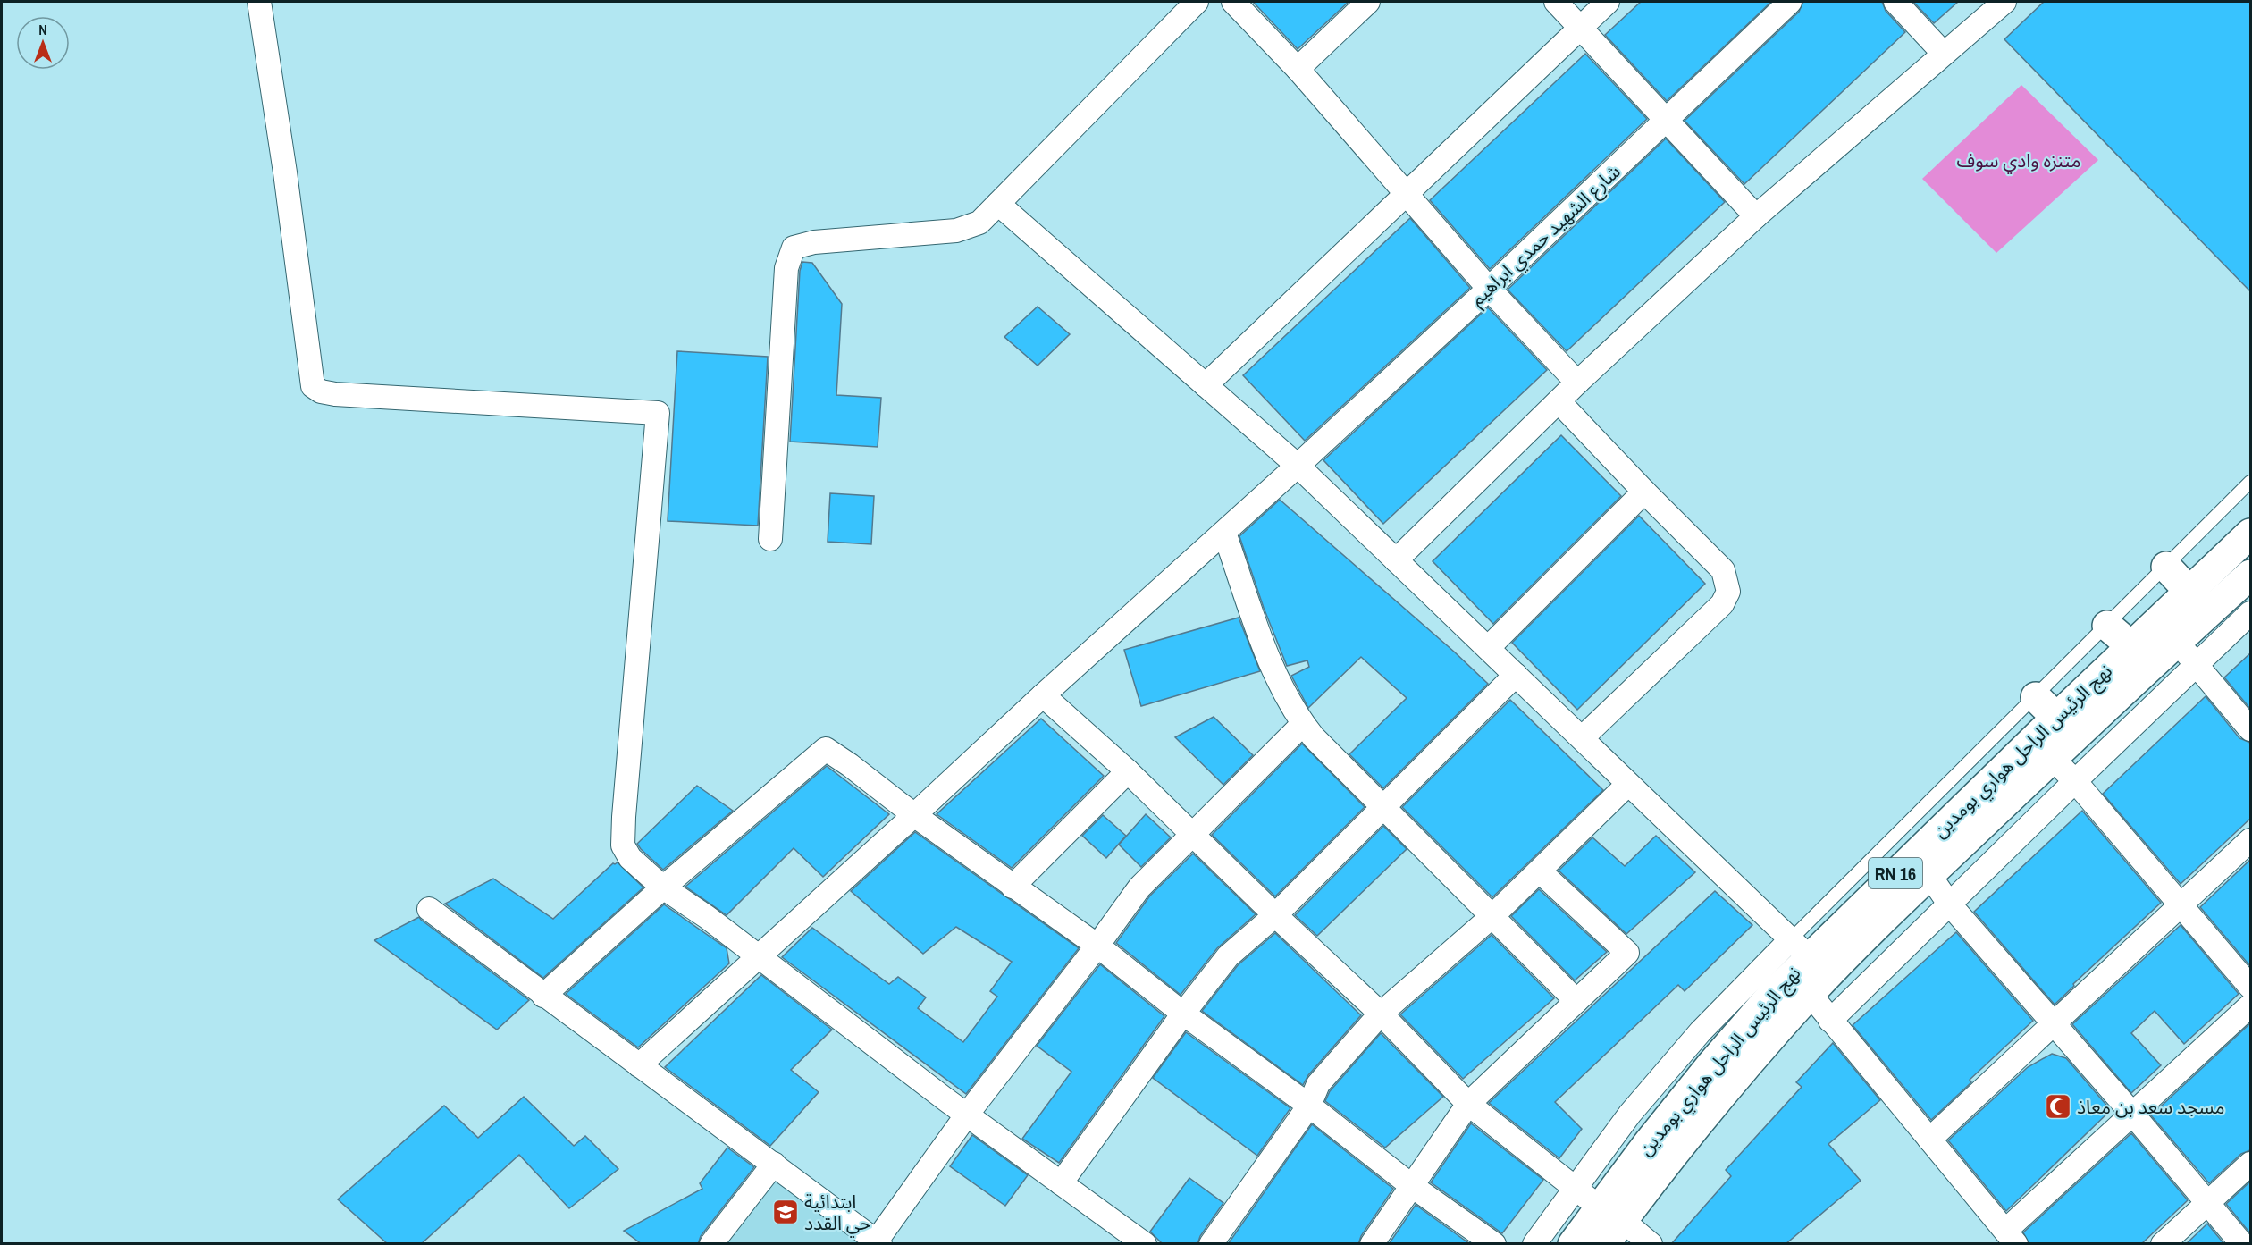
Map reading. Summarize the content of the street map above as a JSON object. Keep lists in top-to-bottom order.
{
  "streets": {
    "main road": ["نهج الرئيس الراحل هواري بومدين", "RN 16"],
    "street": ["شارع الشهيد حمدي ابراهيم"]
  },
  "parks": ["متنزه وادي سوف"],
  "places": {
    "mosque": ["مسجد سعد بن معاذ"],
    "school or university": ["ابتدائية حي القدد"]
  },
  "north": "top"
}
